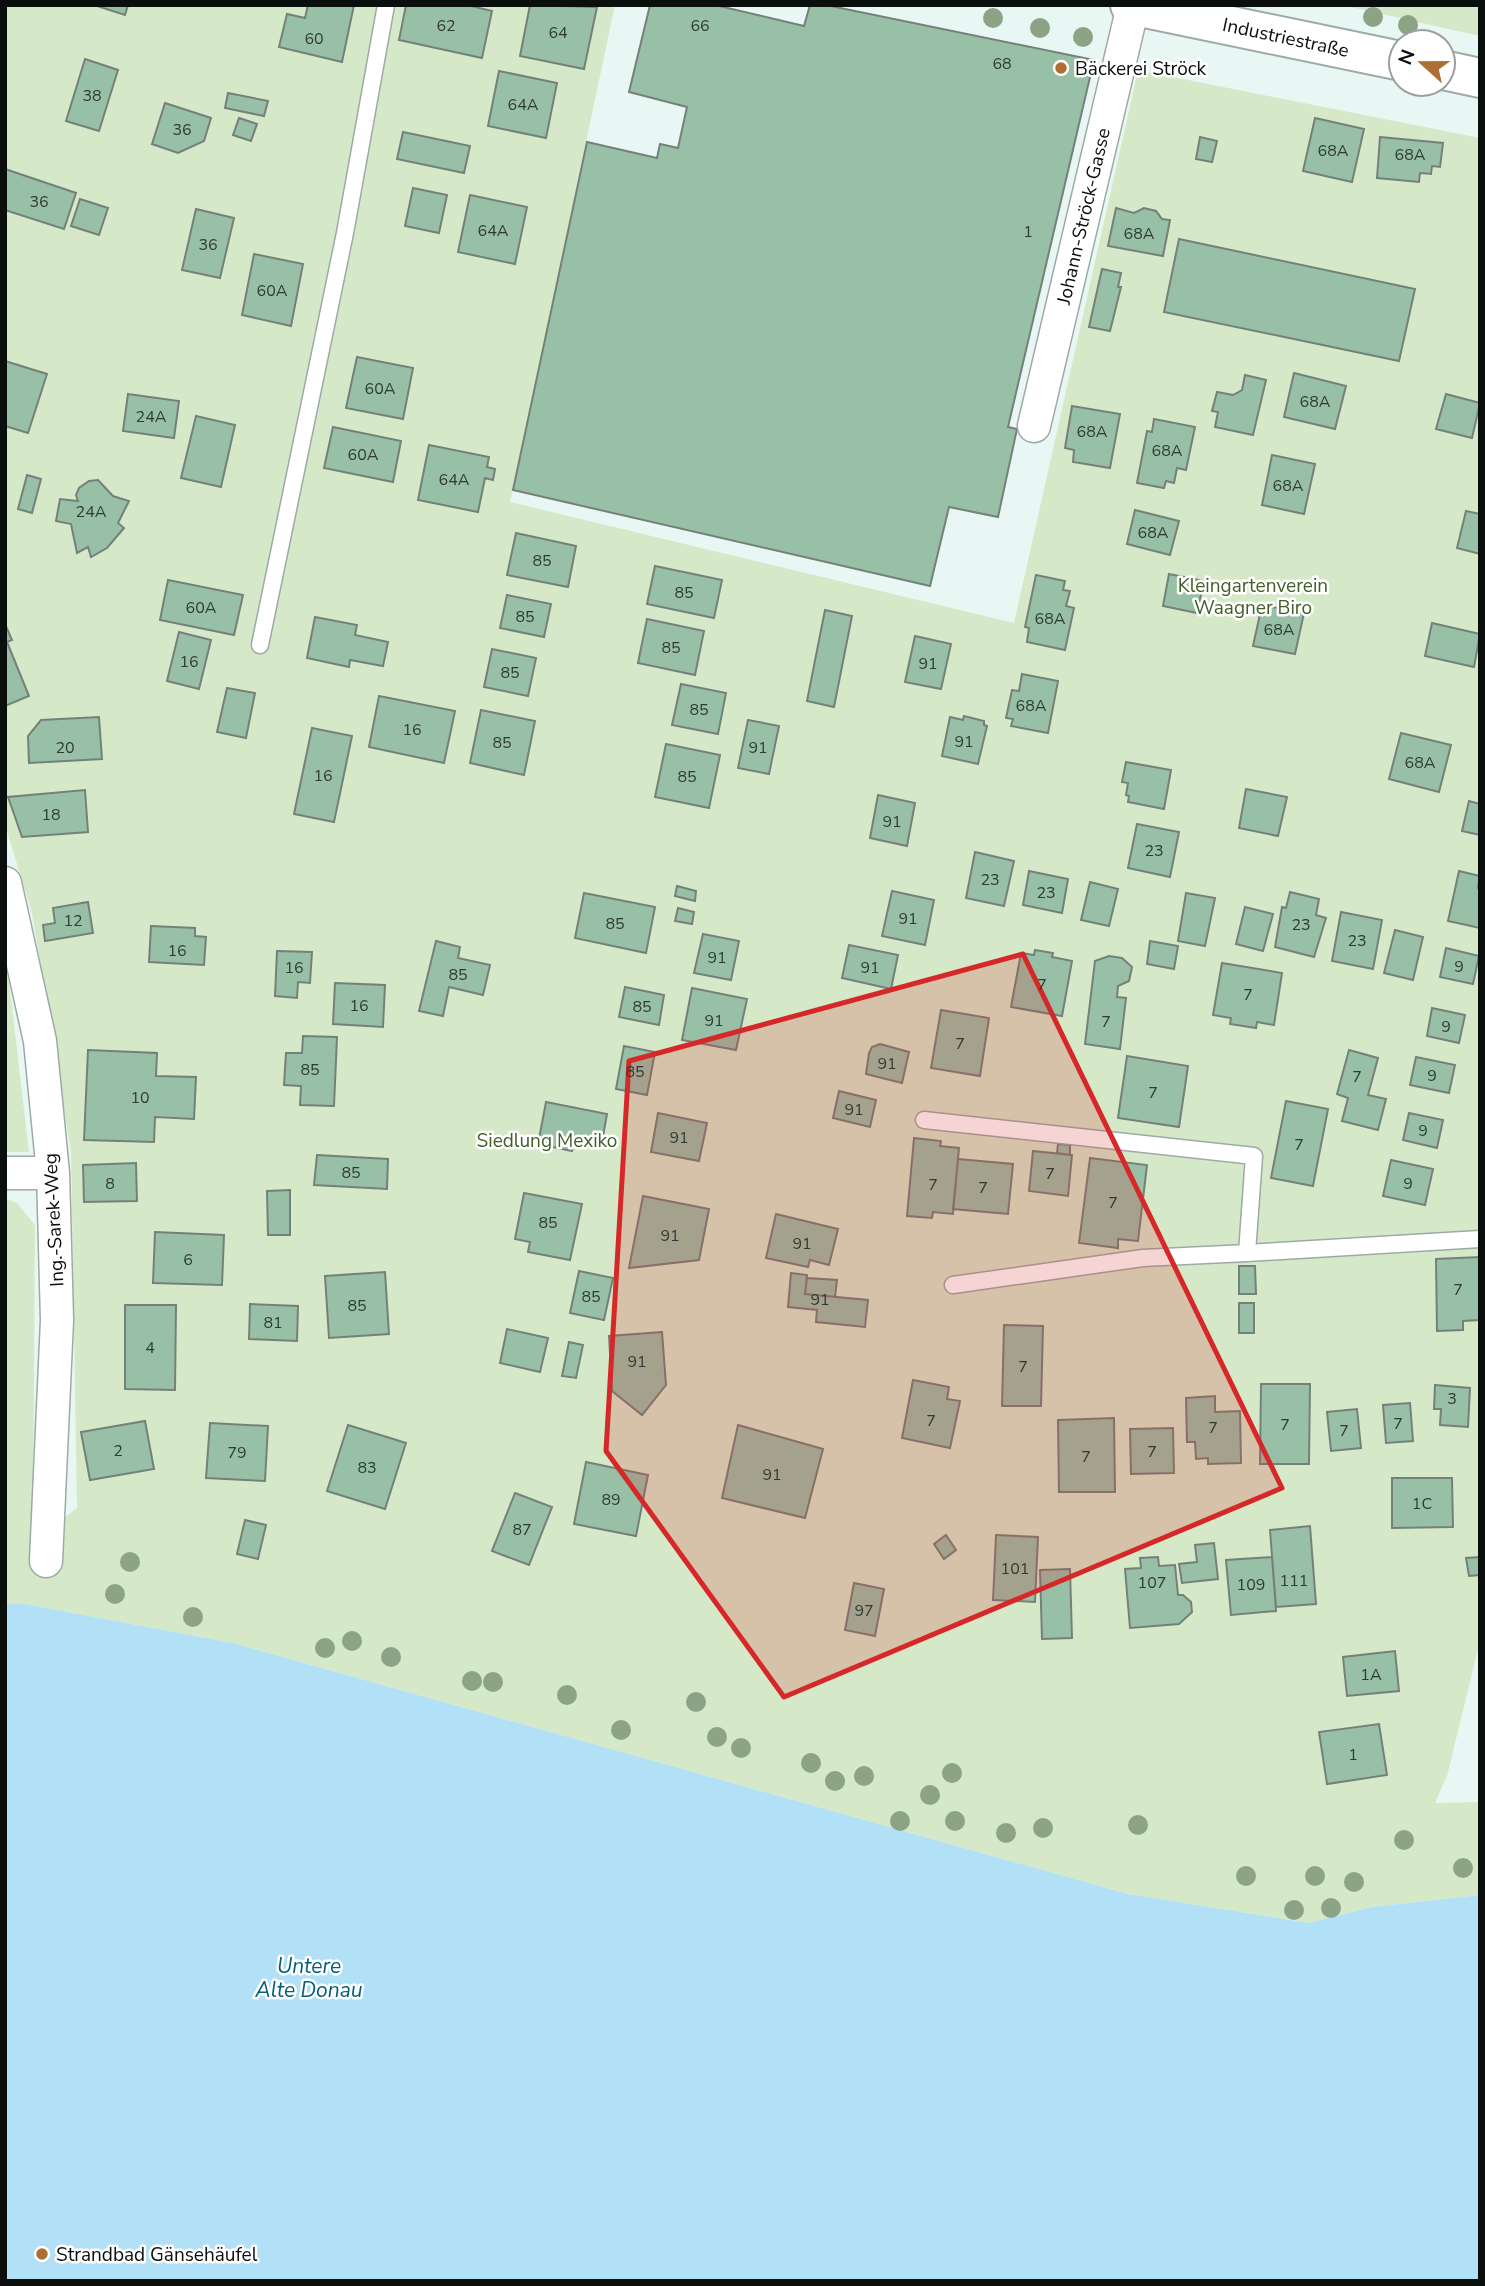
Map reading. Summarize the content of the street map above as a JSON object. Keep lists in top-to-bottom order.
{
  "streets": {
    "street": ["Industriestraße", "Johann-Ströck-Gasse", "Ing.-Sarek-Weg"]
  },
  "crossings": [
    ["Industriestraße", "Johann-Ströck-Gasse"]
  ],
  "water": ["Untere Alte Donau"],
  "parks": ["Kleingartenverein Waagner Biro", "Siedlung Mexiko"],
  "places": ["Bäckerei Ströck", "Strandbad Gänsehäufel"],
  "house_numbers": [
    "62",
    "66",
    "64",
    "60",
    "68",
    "38",
    "64A",
    "36",
    "68A",
    "68A",
    "36",
    "64A",
    "1",
    "68A",
    "36",
    "60A",
    "60A",
    "68A",
    "24A",
    "68A",
    "68A",
    "60A",
    "64A",
    "68A",
    "24A",
    "68A",
    "85",
    "85",
    "60A",
    "85",
    "68A",
    "68A",
    "85",
    "16",
    "91",
    "85",
    "68A",
    "85",
    "16",
    "91",
    "85",
    "20",
    "91",
    "68A",
    "16",
    "85",
    "18",
    "91",
    "23",
    "23",
    "23",
    "91",
    "12",
    "85",
    "23",
    "23",
    "16",
    "91",
    "9",
    "16",
    "91",
    "85",
    "7",
    "7",
    "16",
    "85",
    "91",
    "7",
    "9",
    "7",
    "91",
    "85",
    "85",
    "9",
    "7",
    "7",
    "10",
    "91",
    "9",
    "91",
    "7",
    "85",
    "7",
    "8",
    "9",
    "7",
    "7",
    "7",
    "85",
    "91",
    "91",
    "6",
    "7",
    "85",
    "91",
    "85",
    "81",
    "4",
    "91",
    "7",
    "3",
    "7",
    "7",
    "7",
    "7",
    "7",
    "2",
    "7",
    "79",
    "7",
    "83",
    "91",
    "89",
    "1C",
    "87",
    "101",
    "111",
    "107",
    "109",
    "97",
    "1A",
    "1"
  ],
  "north": "left"
}
